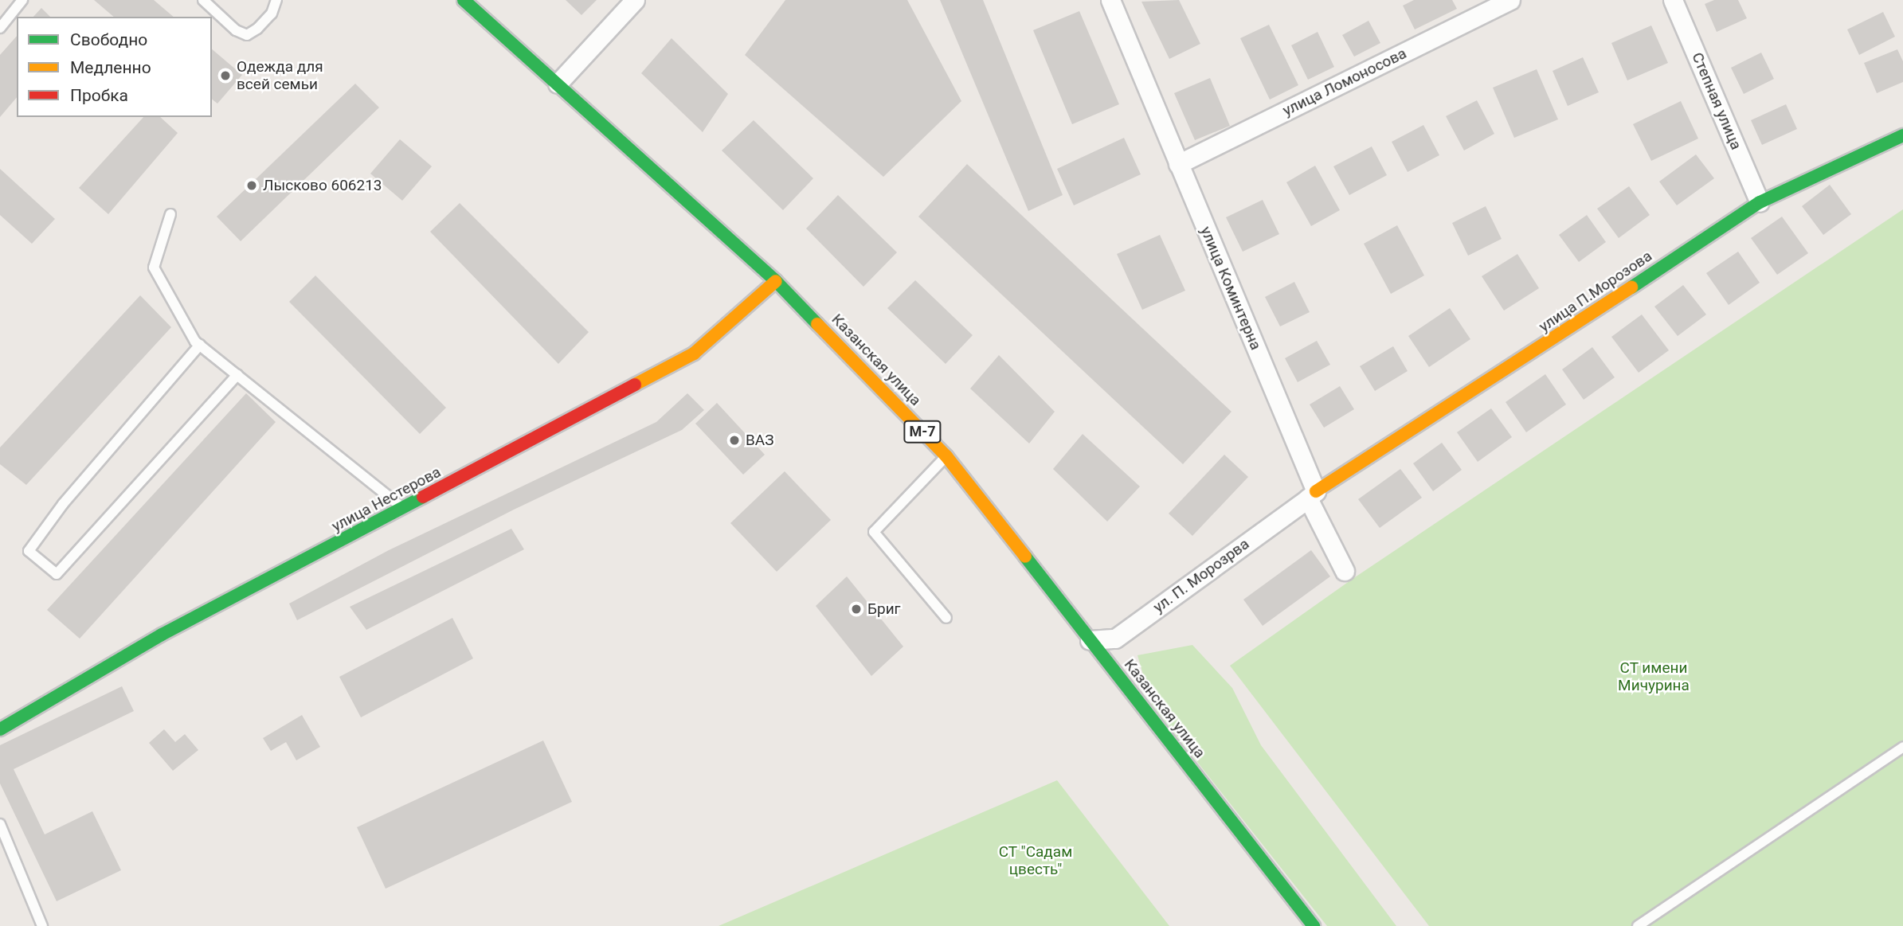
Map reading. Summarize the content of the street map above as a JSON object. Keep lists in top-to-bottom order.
{
  "streets": {
    "main road": [
      "улица П.Морозова",
      "Казанская улица",
      "М-7",
      "улица Нестерова"
    ],
    "street": [
      "улица Ломоносова",
      "Степная улица",
      "улица Коминтерна",
      "ул. П. Морозрва"
    ]
  },
  "crossings": [
    ["улица Ломоносова", "улица Коминтерна"],
    ["Степная улица", "улица П.Морозова"],
    ["улица Коминтерна", "улица П.Морозова"],
    ["улица Коминтерна", "ул. П. Морозрва"],
    ["улица П.Морозова", "ул. П. Морозрва"],
    ["Казанская улица", "улица Нестерова"],
    ["Казанская улица", "ул. П. Морозрва"]
  ],
  "parks": ["СТ имени Мичурина", "СТ \"Садам цвесть\""],
  "places": [
    "Одежда для всей семьи",
    "Лысково 606213",
    "ВАЗ",
    "Бриг"
  ],
  "legend": ["Свободно", "Медленно", "Пробка"]
}
